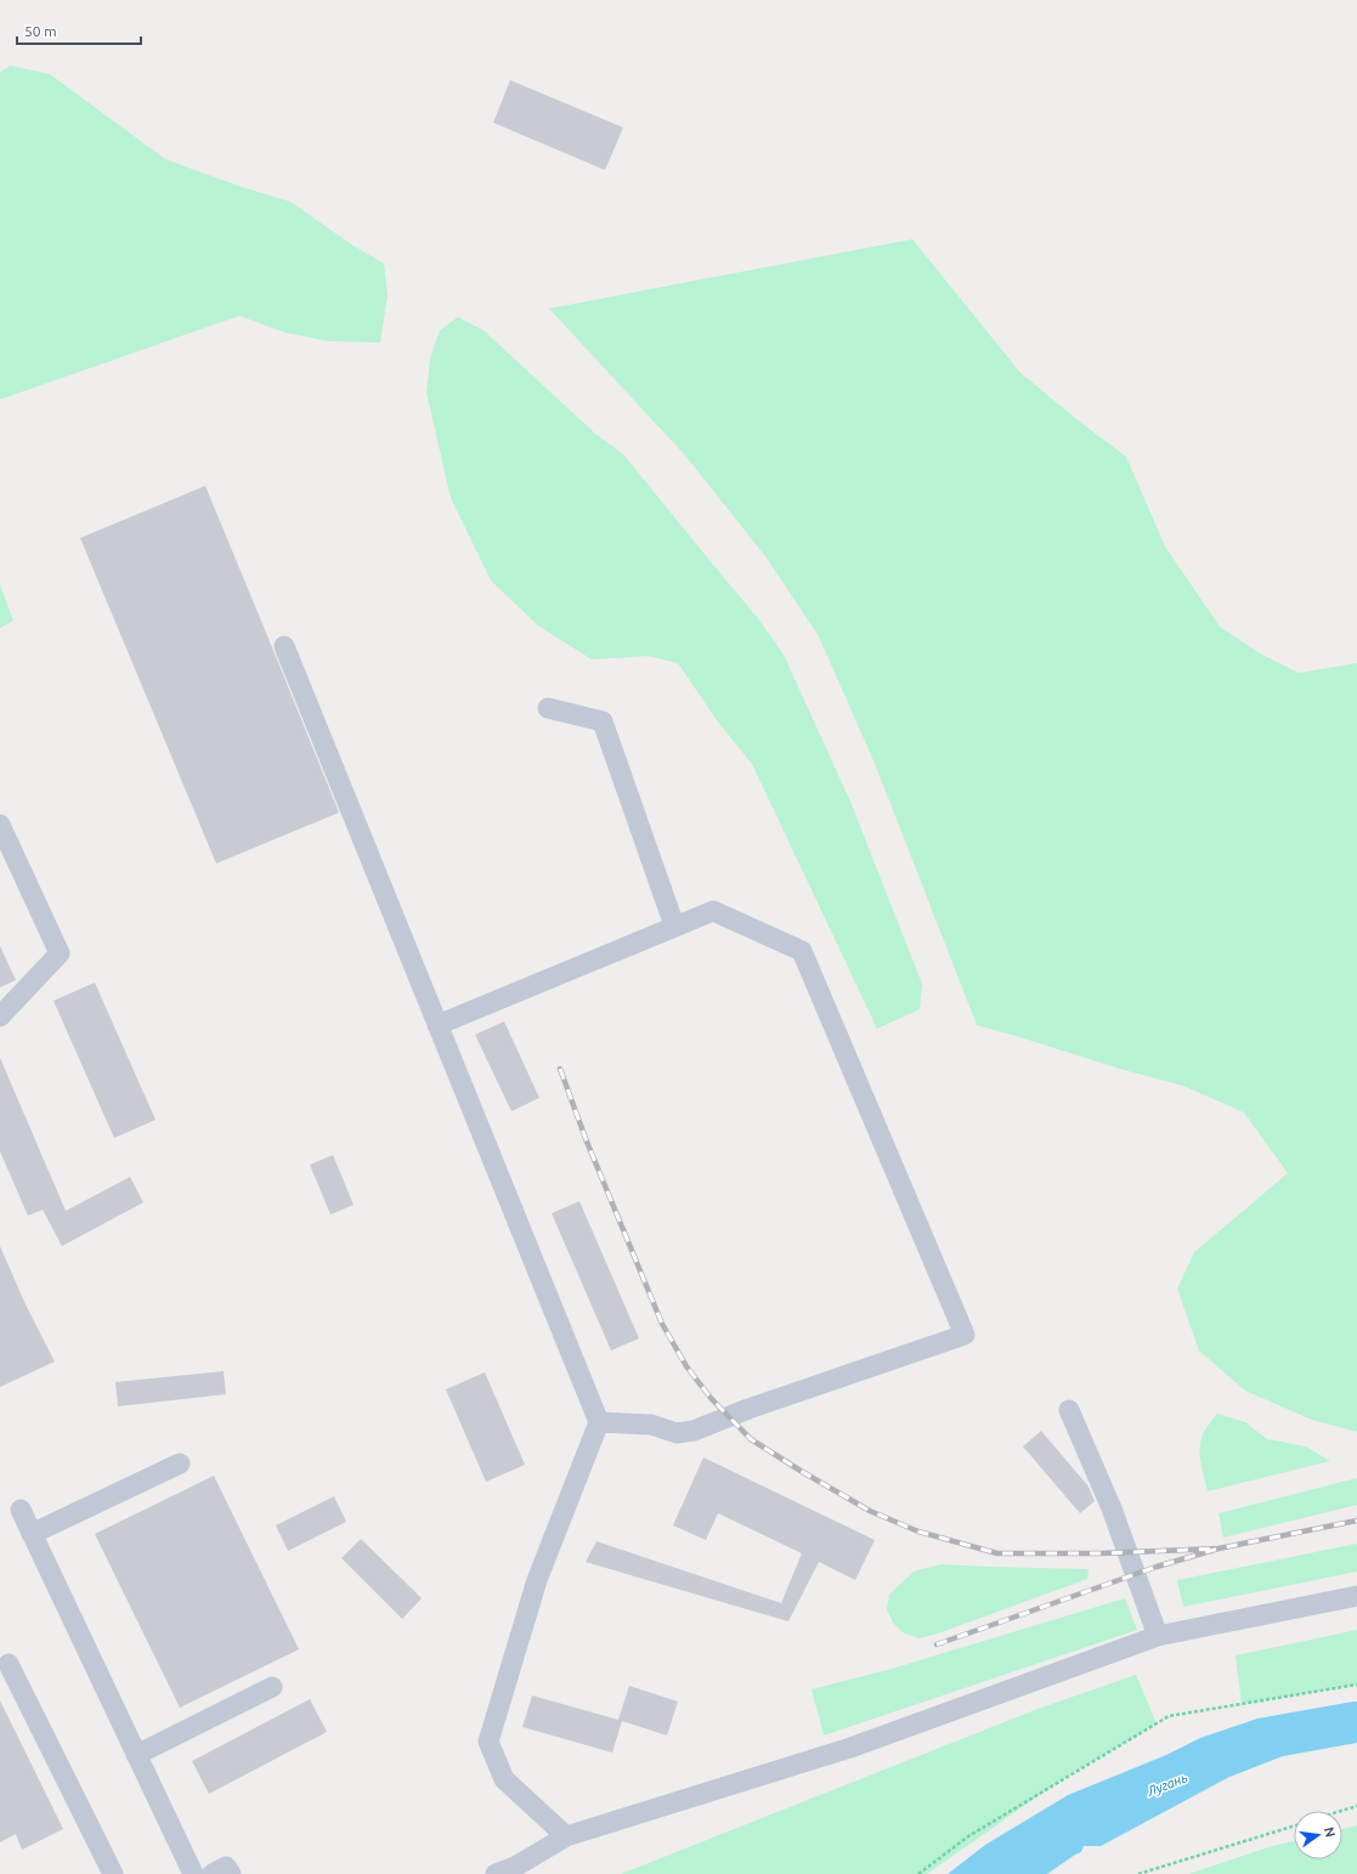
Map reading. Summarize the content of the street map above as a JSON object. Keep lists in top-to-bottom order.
{
  "water": ["Лугань"],
  "scale_bar": "50 m",
  "north": "right"
}
